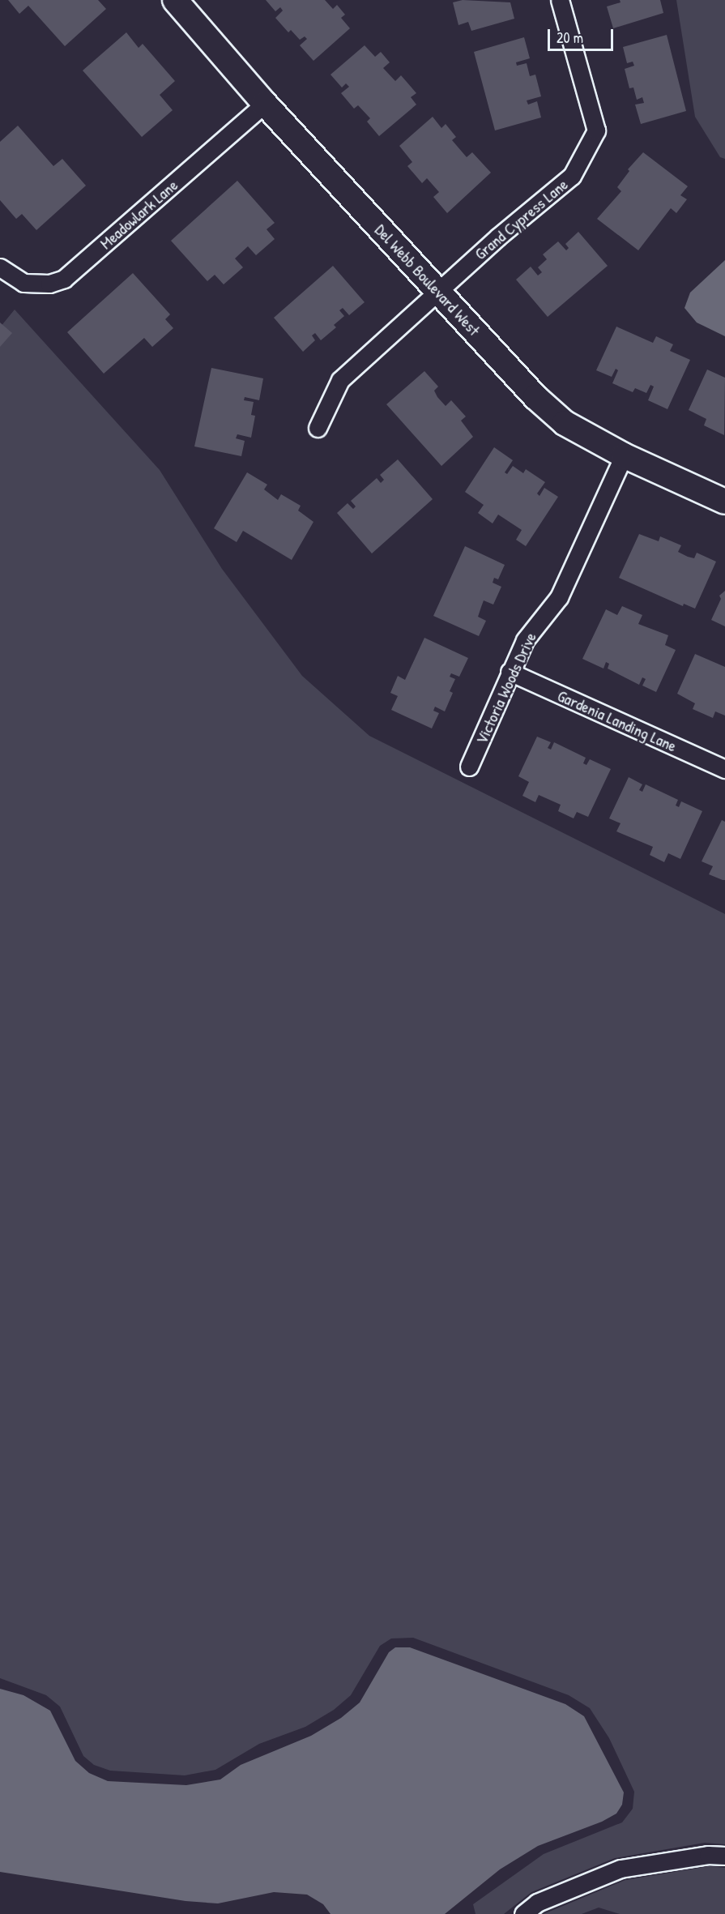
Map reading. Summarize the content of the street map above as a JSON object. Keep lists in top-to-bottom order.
{
  "streets": {
    "street": [
      "Meadowlark Lane",
      "Grand Cypress Lane",
      "Del Webb Boulevard West",
      "Victoria Woods Drive",
      "Gardenia Landing Lane"
    ]
  },
  "crossings": [
    ["Meadowlark Lane", "Del Webb Boulevard West"],
    ["Grand Cypress Lane", "Del Webb Boulevard West"],
    ["Del Webb Boulevard West", "Victoria Woods Drive"],
    ["Victoria Woods Drive", "Gardenia Landing Lane"]
  ],
  "scale_bar": "20 m"
}
